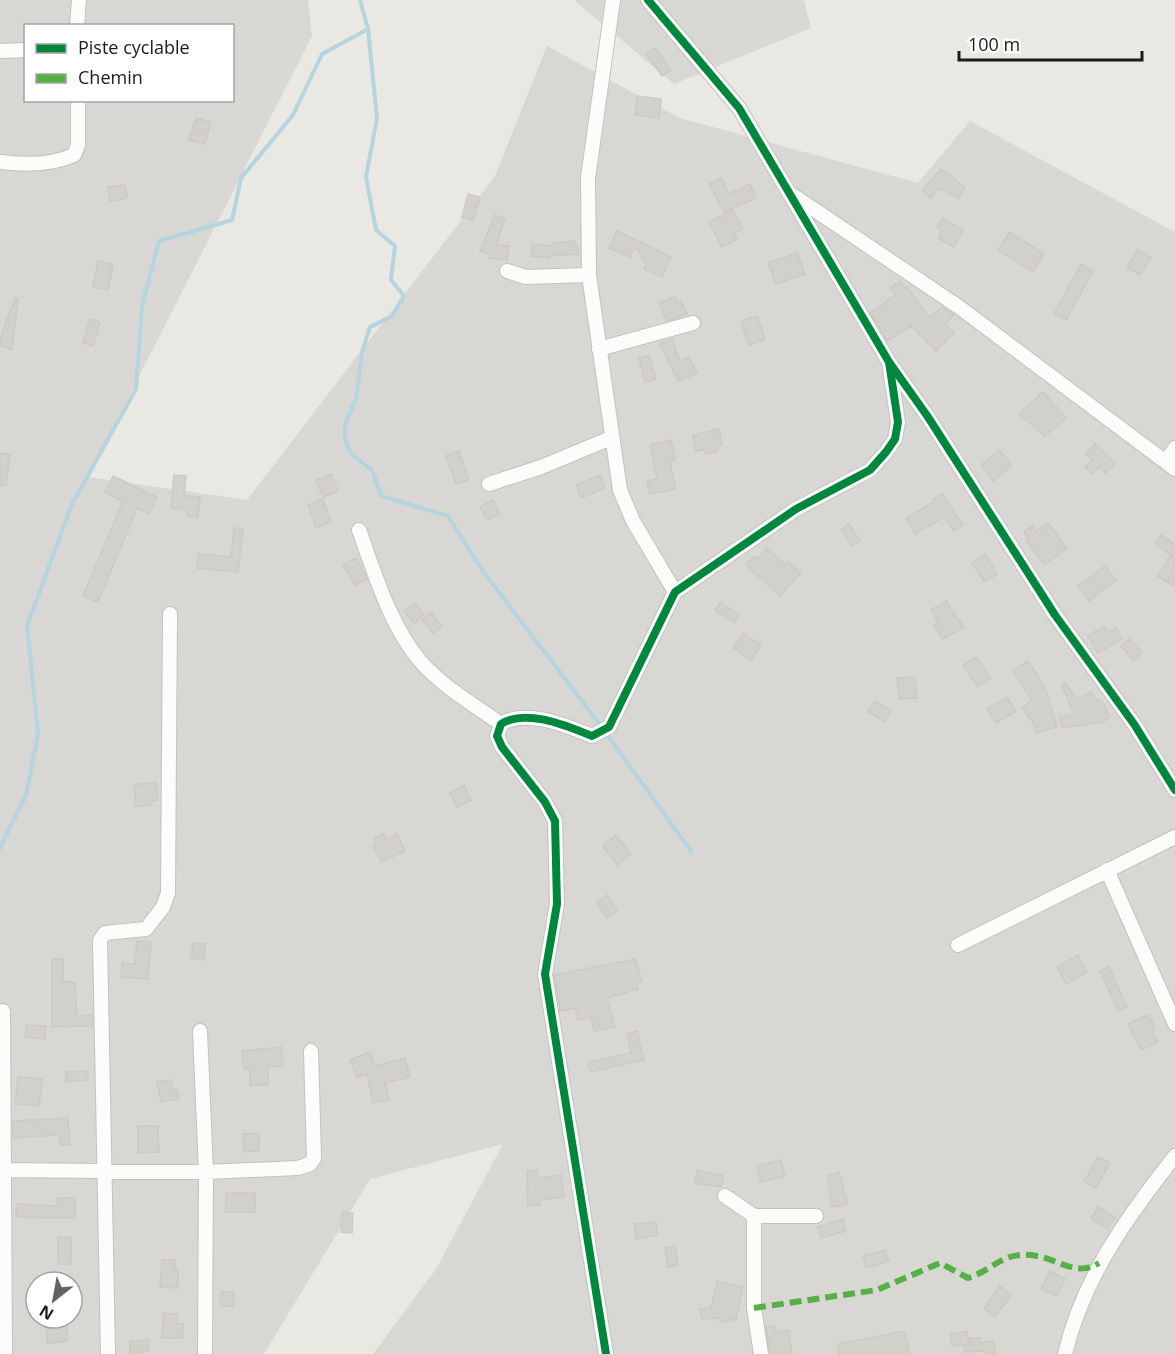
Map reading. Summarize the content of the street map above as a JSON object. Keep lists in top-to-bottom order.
{
  "legend": ["Piste cyclable", "Chemin"],
  "scale_bar": "100 m",
  "north": "bottom left"
}
